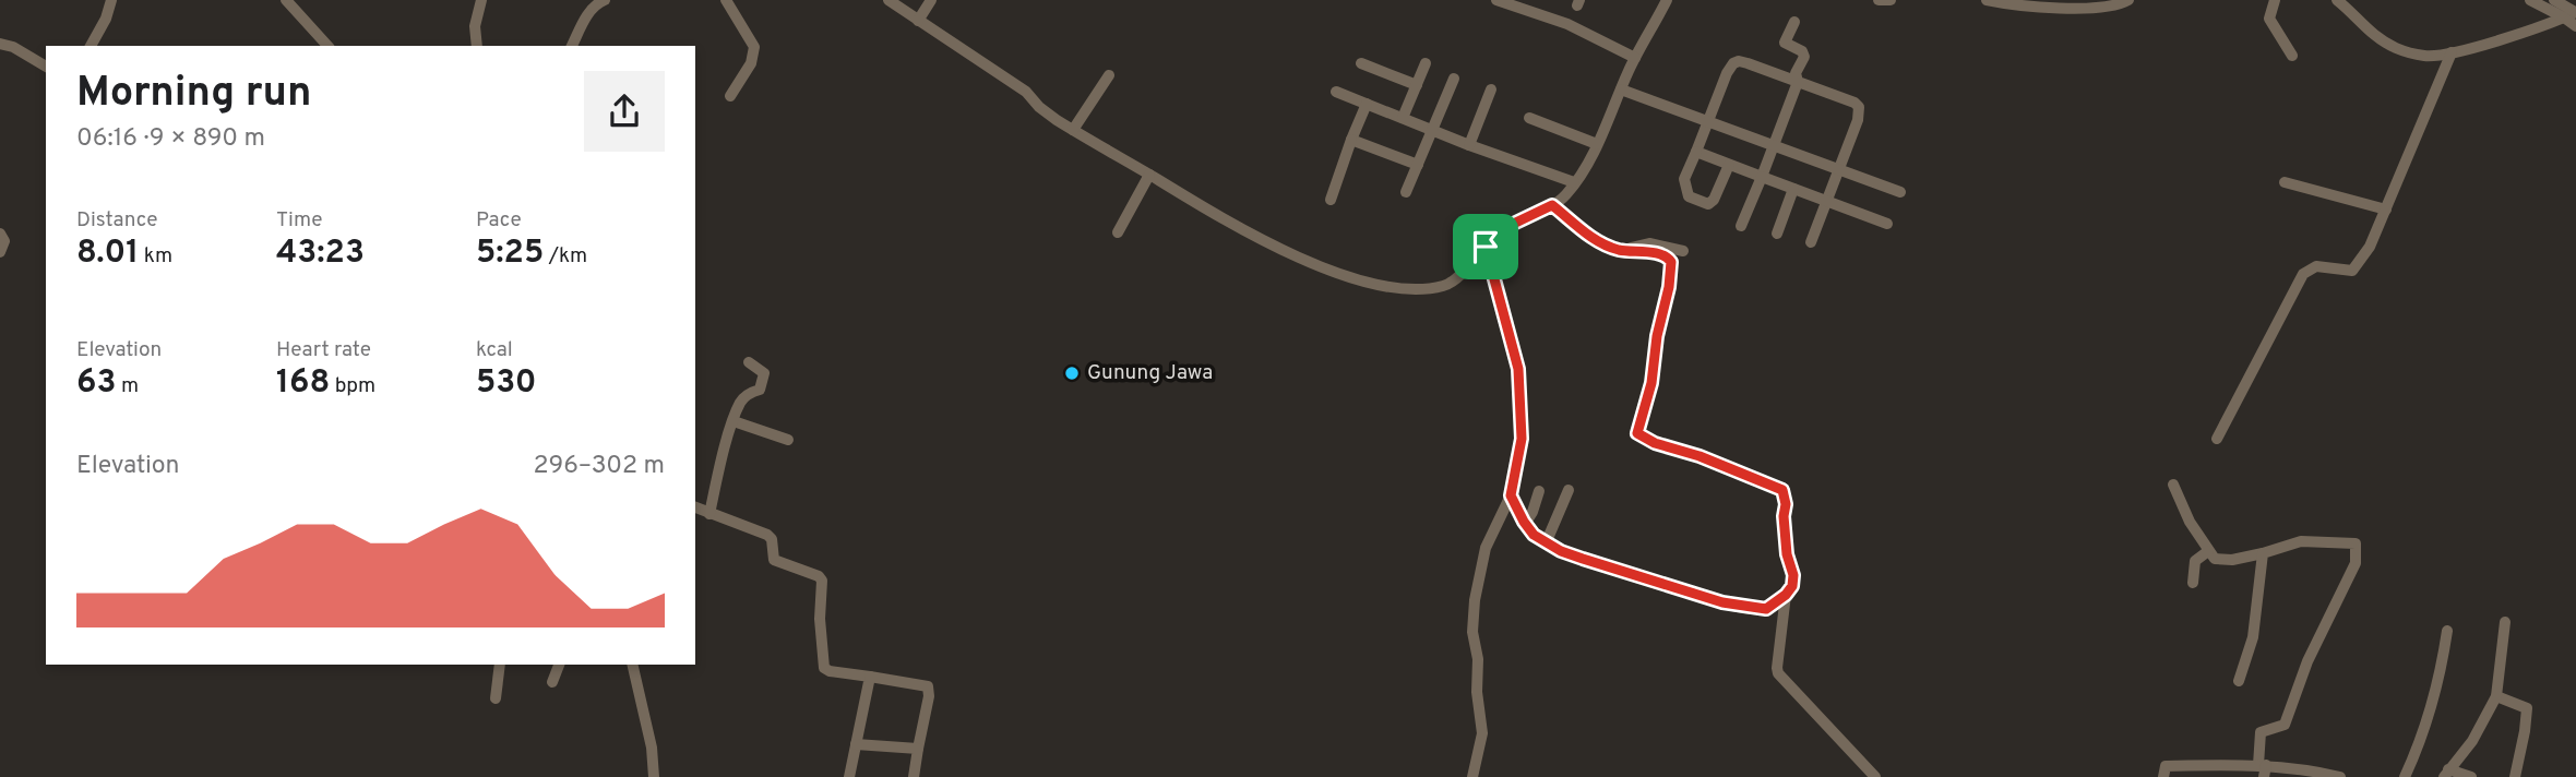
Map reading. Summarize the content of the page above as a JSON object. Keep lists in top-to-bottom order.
{
  "places": ["Gunung Jawa"],
  "page": {
    "heading": ["Morning run", "06:16 · 9 × 890 m"],
    "stats": [
      ["Distance", "8.01 km"],
      ["Time", "43:23"],
      ["Pace", "5:25 /km"],
      ["Elevation", "63 m"],
      ["Heart rate", "168 bpm"],
      ["kcal", "530"]
    ],
    "chart": ["Elevation", "296–302 m"]
  }
}
